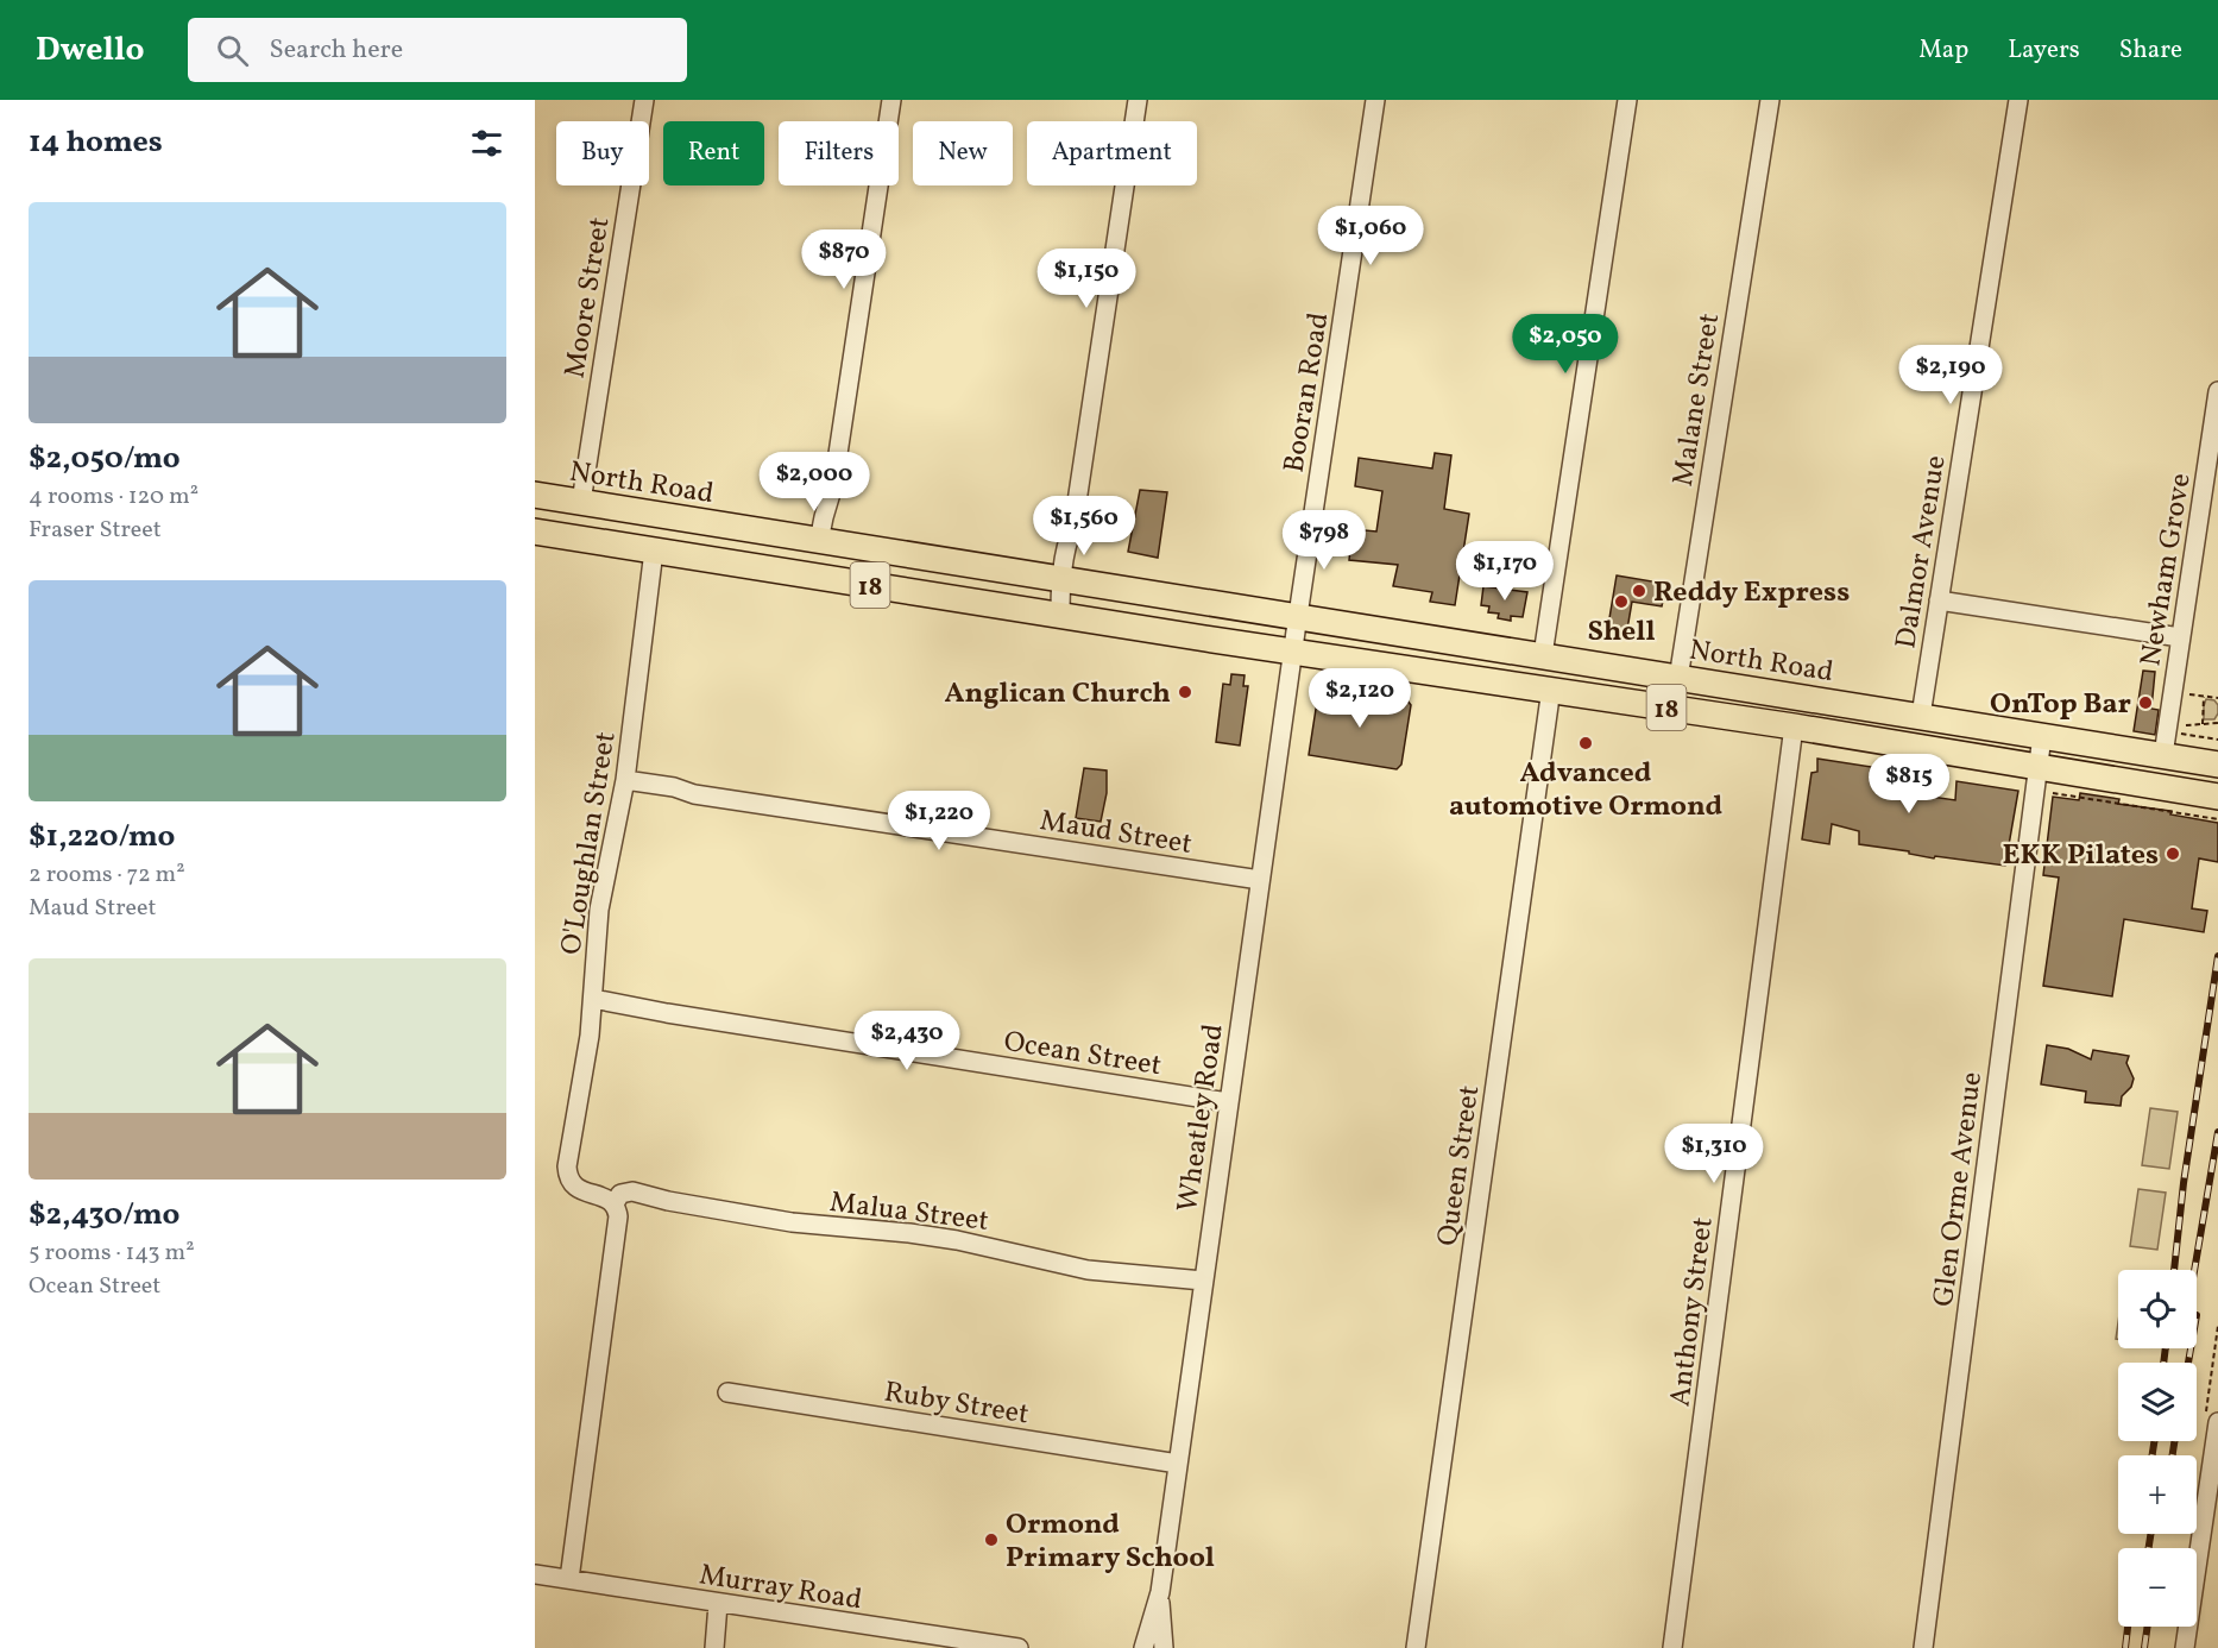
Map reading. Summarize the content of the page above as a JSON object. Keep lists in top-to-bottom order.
{
  "streets": {
    "highway": ["North Road", "18"],
    "street": [
      "Moore Street",
      "Booran Road",
      "Malane Street",
      "Dalmor Avenue",
      "Newham Grove",
      "Maud Street",
      "O'Loughlan Street",
      "Ocean Street",
      "Wheatley Road",
      "Queen Street",
      "Glen Orme Avenue",
      "Malua Street",
      "Anthony Street",
      "Ruby Street",
      "Murray Road"
    ]
  },
  "crossings": [
    ["Moore Street", "North Road"],
    ["Booran Road", "North Road"],
    ["Booran Road", "18"],
    ["Booran Road", "Wheatley Road"],
    ["Malane Street", "North Road"],
    ["Malane Street", "18"],
    ["North Road", "Dalmor Avenue"],
    ["North Road", "Newham Grove"],
    ["North Road", "Glen Orme Avenue"],
    ["18", "O'Loughlan Street"],
    ["18", "Wheatley Road"],
    ["18", "Queen Street"],
    ["18", "Glen Orme Avenue"],
    ["18", "Anthony Street"],
    ["Maud Street", "O'Loughlan Street"],
    ["Maud Street", "Wheatley Road"],
    ["O'Loughlan Street", "Ocean Street"],
    ["O'Loughlan Street", "Malua Street"],
    ["Ocean Street", "Wheatley Road"],
    ["Wheatley Road", "Malua Street"],
    ["Wheatley Road", "Ruby Street"]
  ],
  "places": [
    "Reddy Express",
    "Shell",
    "Anglican Church",
    "OnTop Bar",
    "Advanced automotive Ormond",
    "EKK Pilates",
    "Ormond Primary School"
  ],
  "page": {
    "header": "Dwello",
    "search": "Search here",
    "nav": ["Map", "Layers", "Share"],
    "heading": "14 homes",
    "chip": [
      "Buy",
      "Rent",
      "Filters",
      "New",
      "Apartment"
    ],
    "list": [
      {
        "name": "$2,050/mo",
        "note": "4 rooms · 120 m² · Fraser Street"
      },
      {
        "name": "$1,220/mo",
        "note": "2 rooms · 72 m² · Maud Street"
      },
      {
        "name": "$2,430/mo",
        "note": "5 rooms · 143 m² · Ocean Street"
      }
    ],
    "price": [
      "$1,060",
      "$870",
      "$1,150",
      "$2,050",
      "$2,190",
      "$2,000",
      "$1,560",
      "$798",
      "$1,170",
      "$2,120",
      "$815",
      "$1,220",
      "$2,430",
      "$1,310"
    ],
    "map_buttons": ["+", "−"]
  }
}
